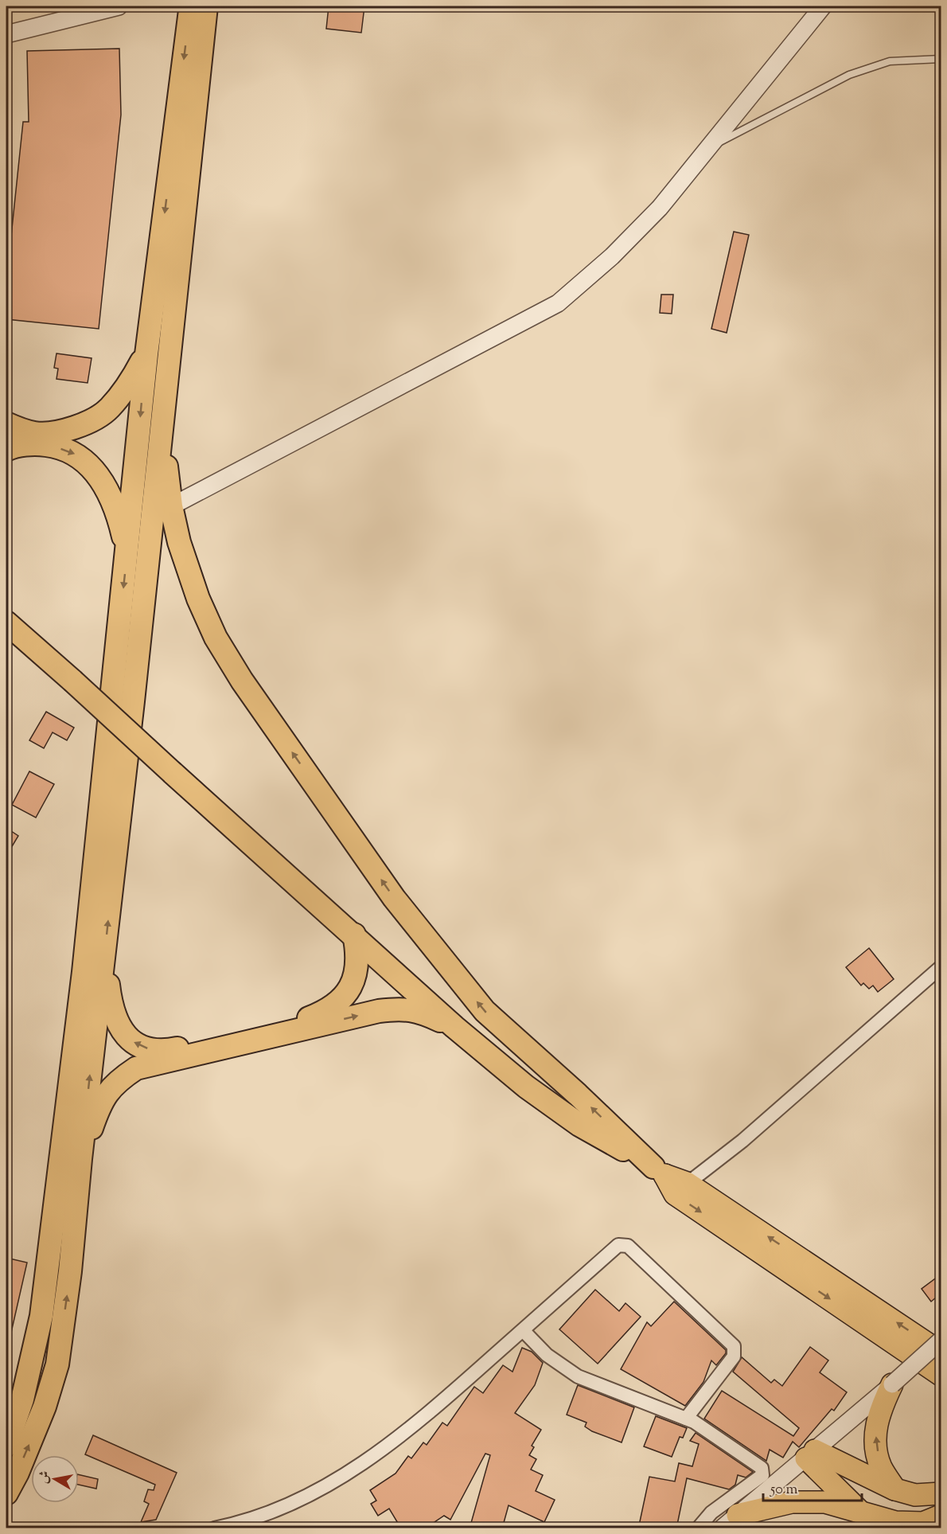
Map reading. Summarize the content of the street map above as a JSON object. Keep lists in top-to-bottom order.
{
  "scale_bar": "50 m",
  "north": "left"
}
